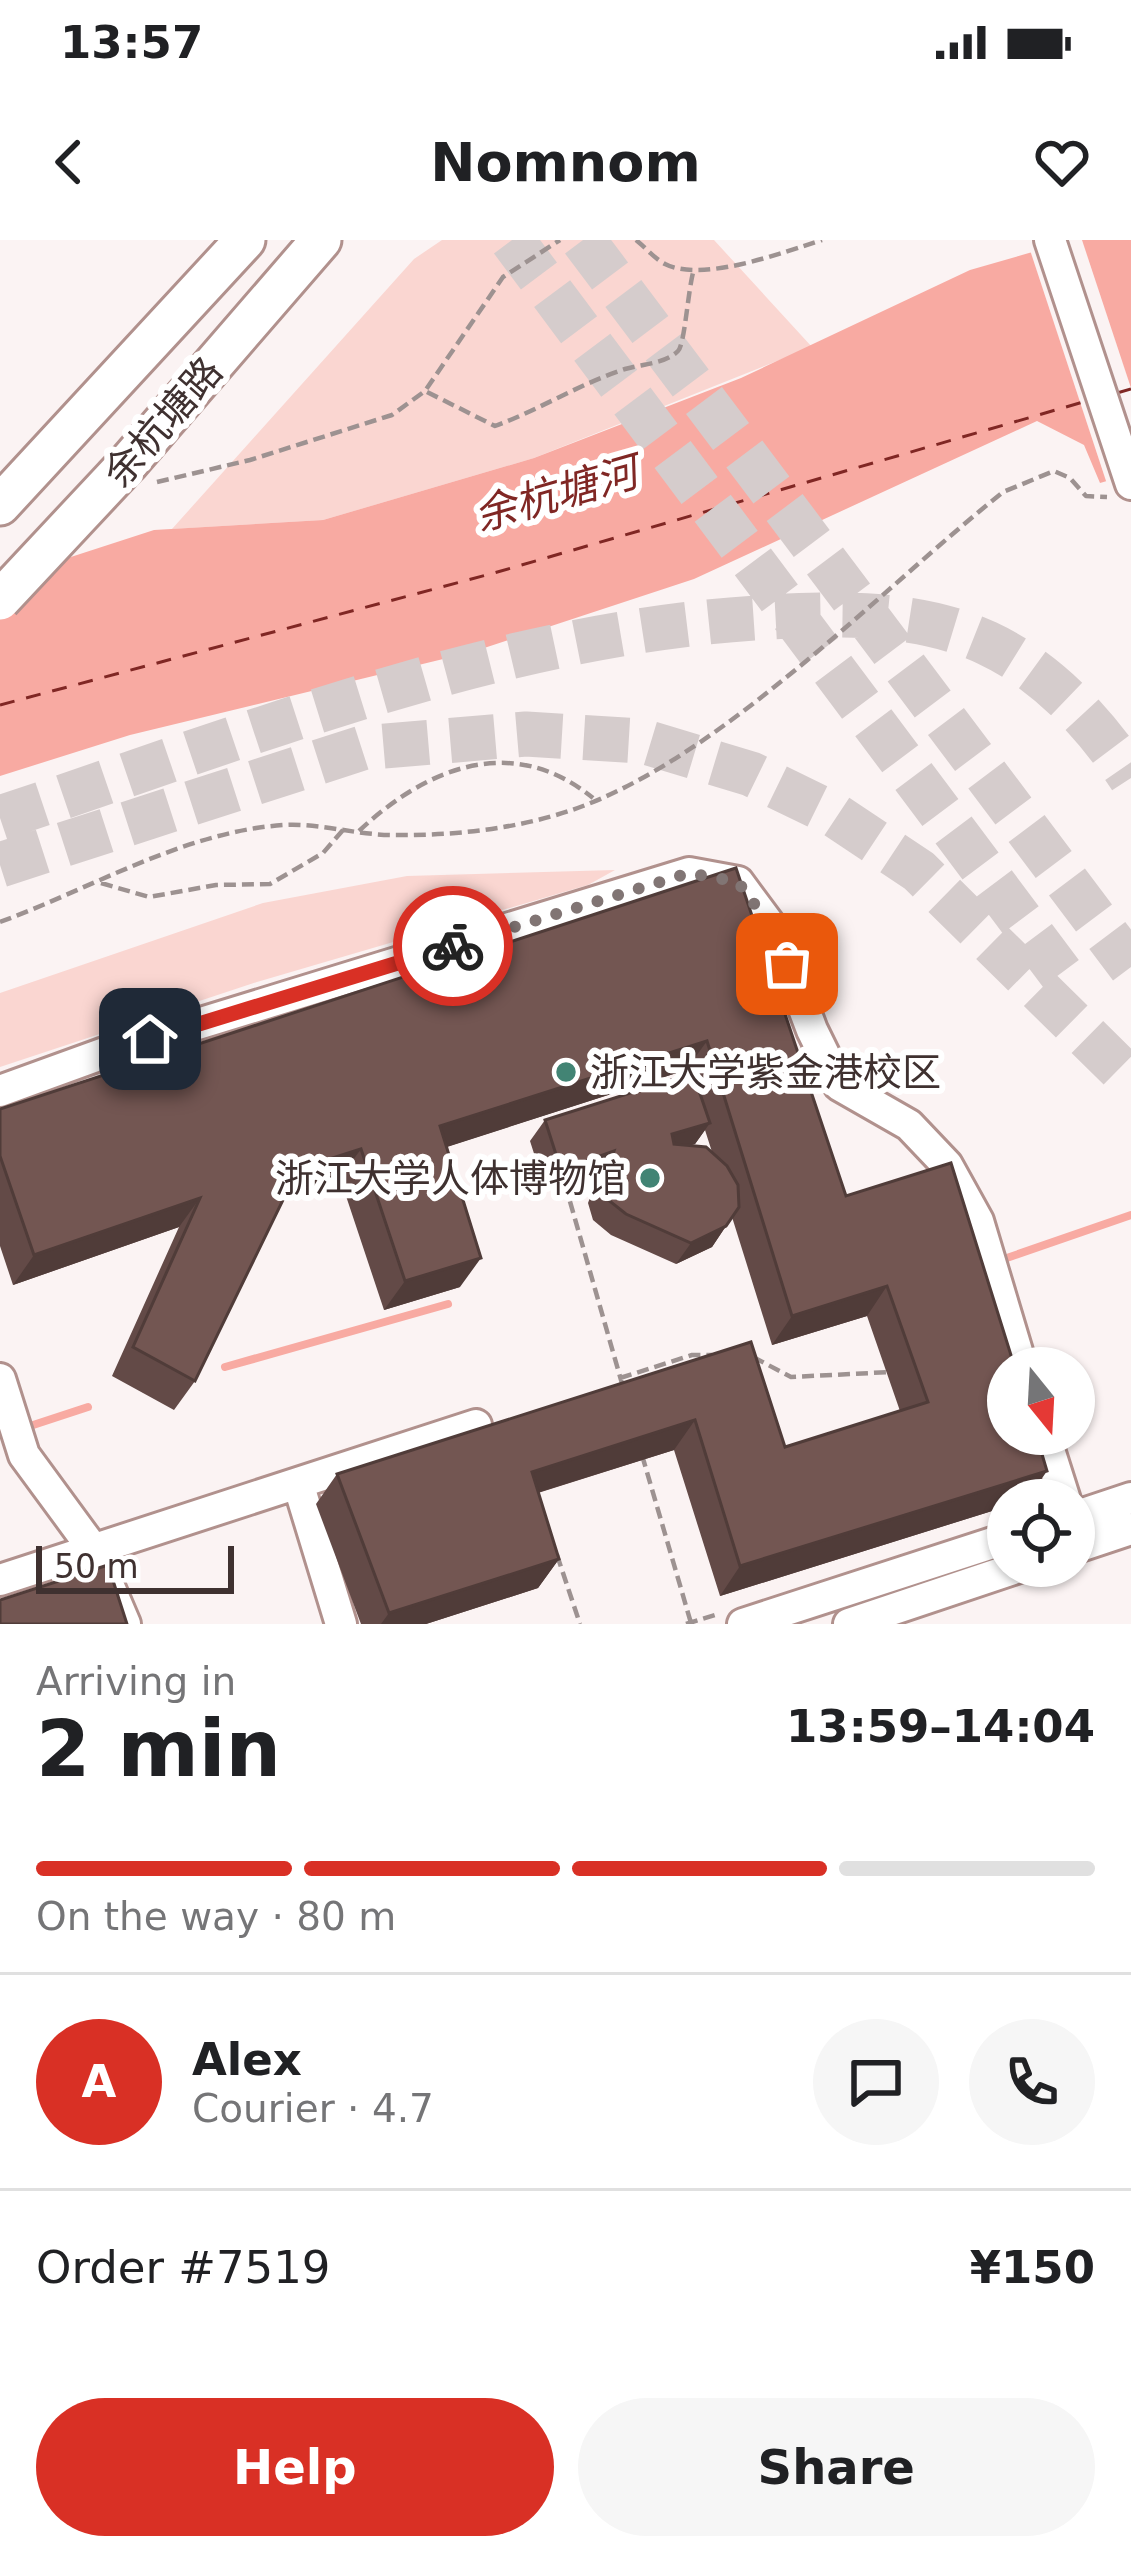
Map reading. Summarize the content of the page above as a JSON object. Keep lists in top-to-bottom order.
{
  "streets": {
    "main road": ["余杭塘路"]
  },
  "water": ["余杭塘河"],
  "places": ["浙江大学紫金港校区", "浙江大学人体博物馆"],
  "scale_bar": "50 m",
  "north": "bottom",
  "page": {
    "status": "13:57",
    "header": "Nomnom",
    "scale": "50 m",
    "heading": ["2 min", "Arriving in", "13:59–14:04"],
    "panel": [
      "Alex",
      "Courier · 4.7",
      "Order #7519",
      "¥150"
    ],
    "bar": "On the way · 80 m",
    "round": "A",
    "buttons": ["Help", "Share"]
  }
}
